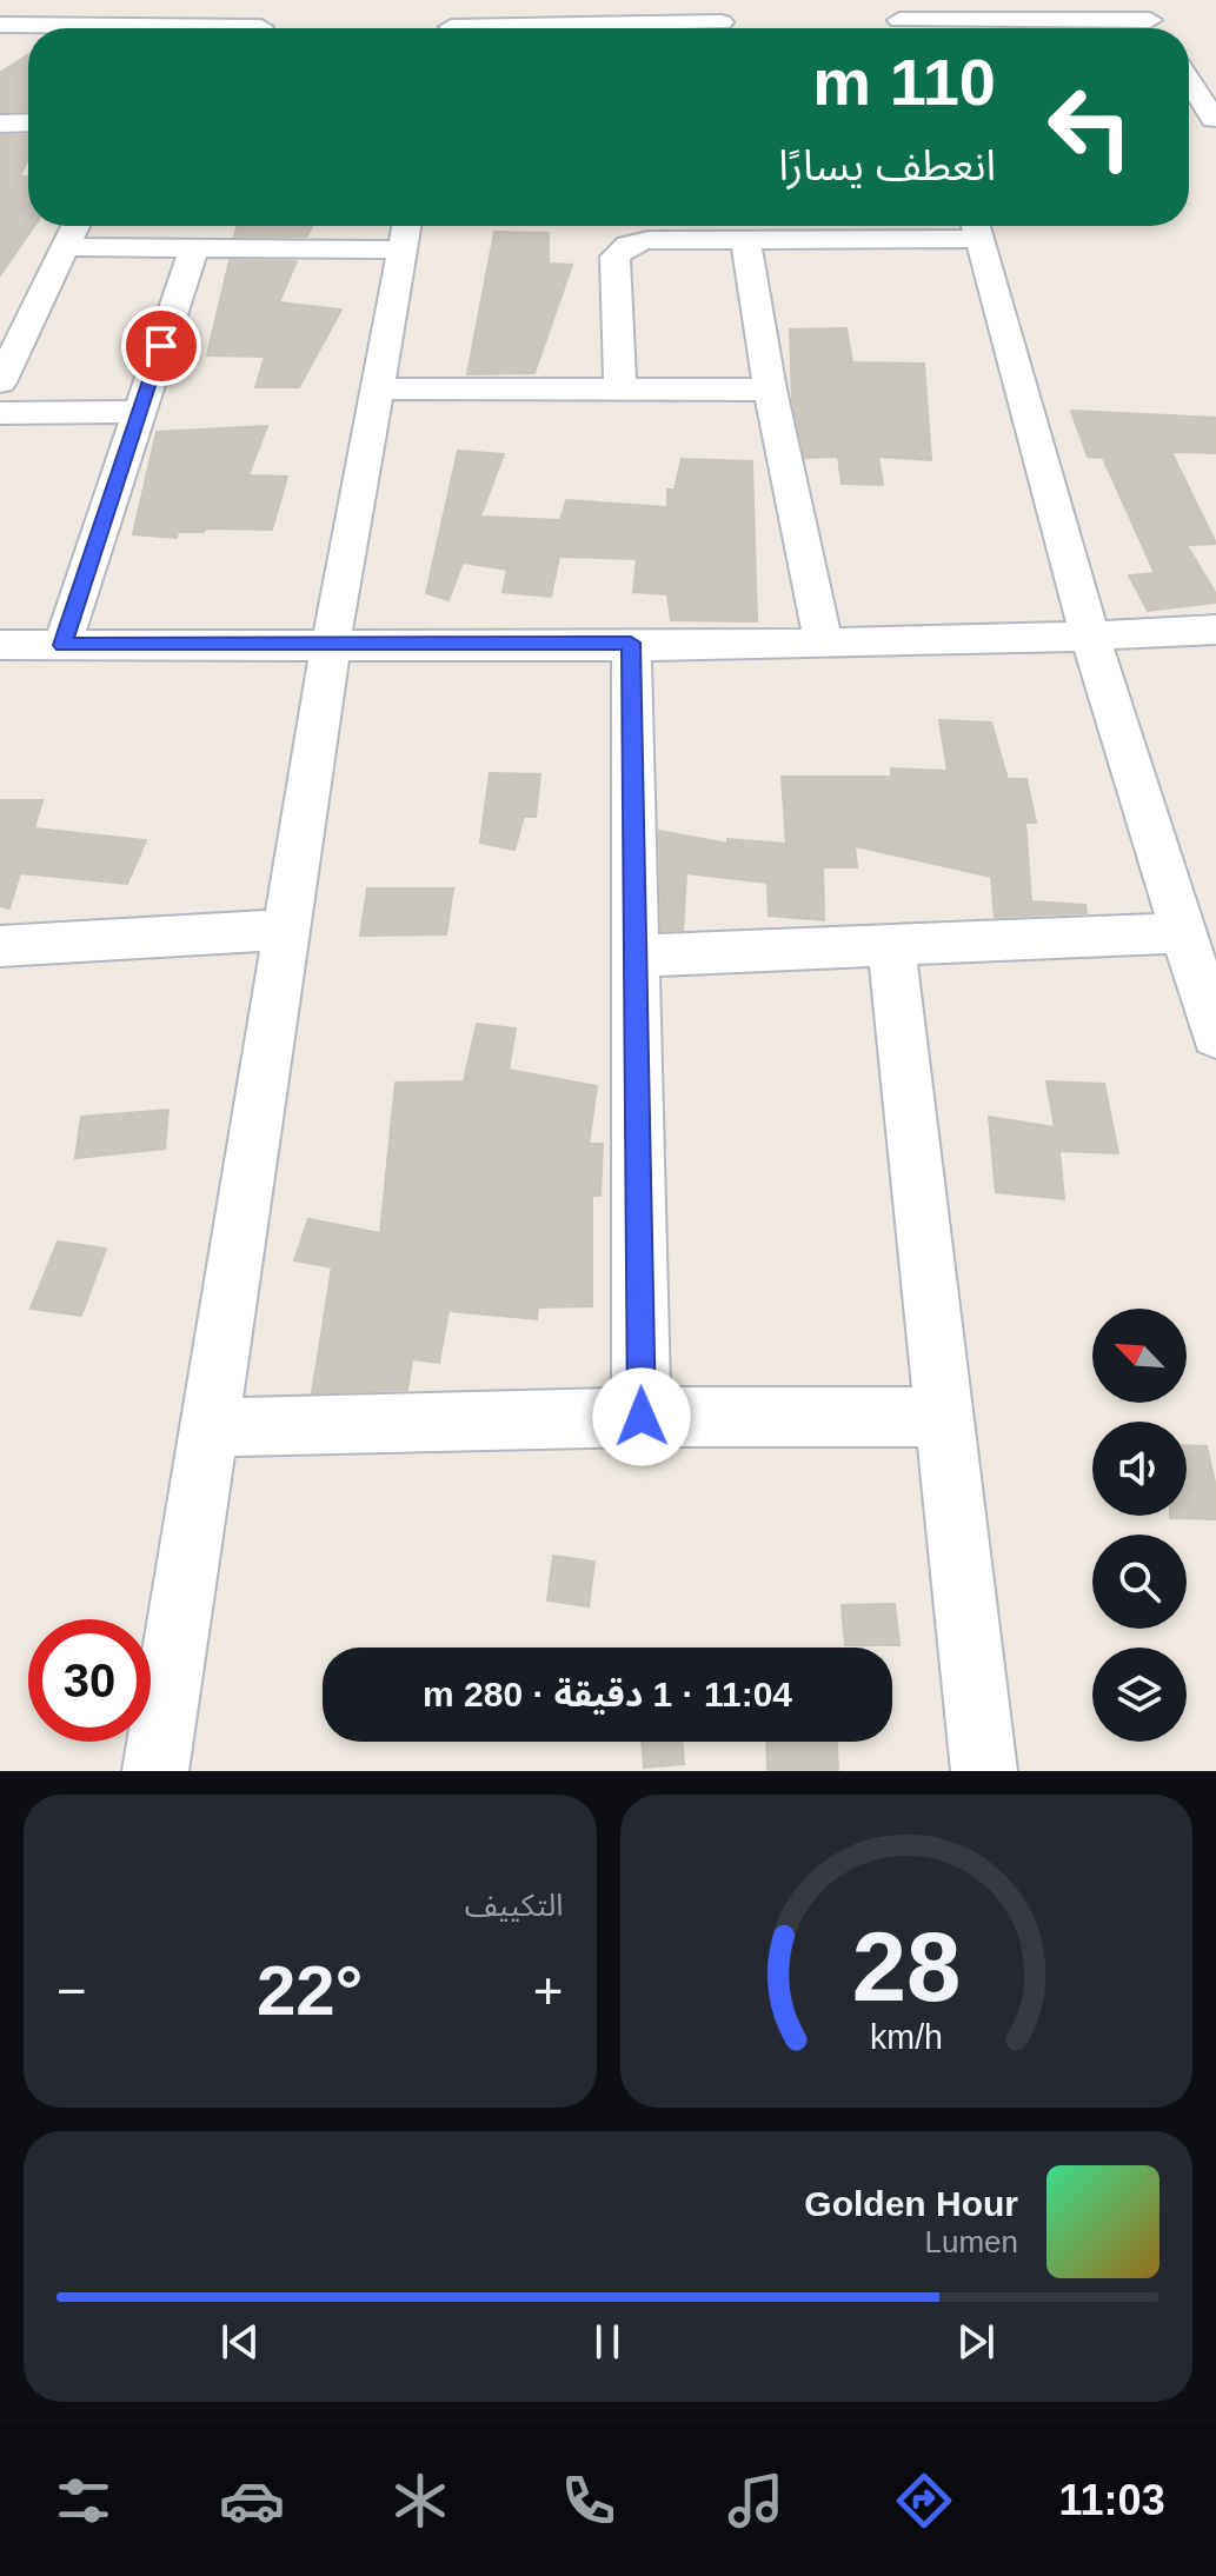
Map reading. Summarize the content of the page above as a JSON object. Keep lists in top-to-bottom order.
{
  "north": "top left",
  "page": {
    "turn": ["110 m", "انعطف يسارًا"],
    "limit": "30",
    "trip": "11:04 · 1 دقيقة · 280 m",
    "tile": "التكييف",
    "heat": ["−", "22°", "+"],
    "song": ["Golden Hour", "Lumen"],
    "tabs": "11:03",
    "gauge": ["28", "km/h"]
  }
}
